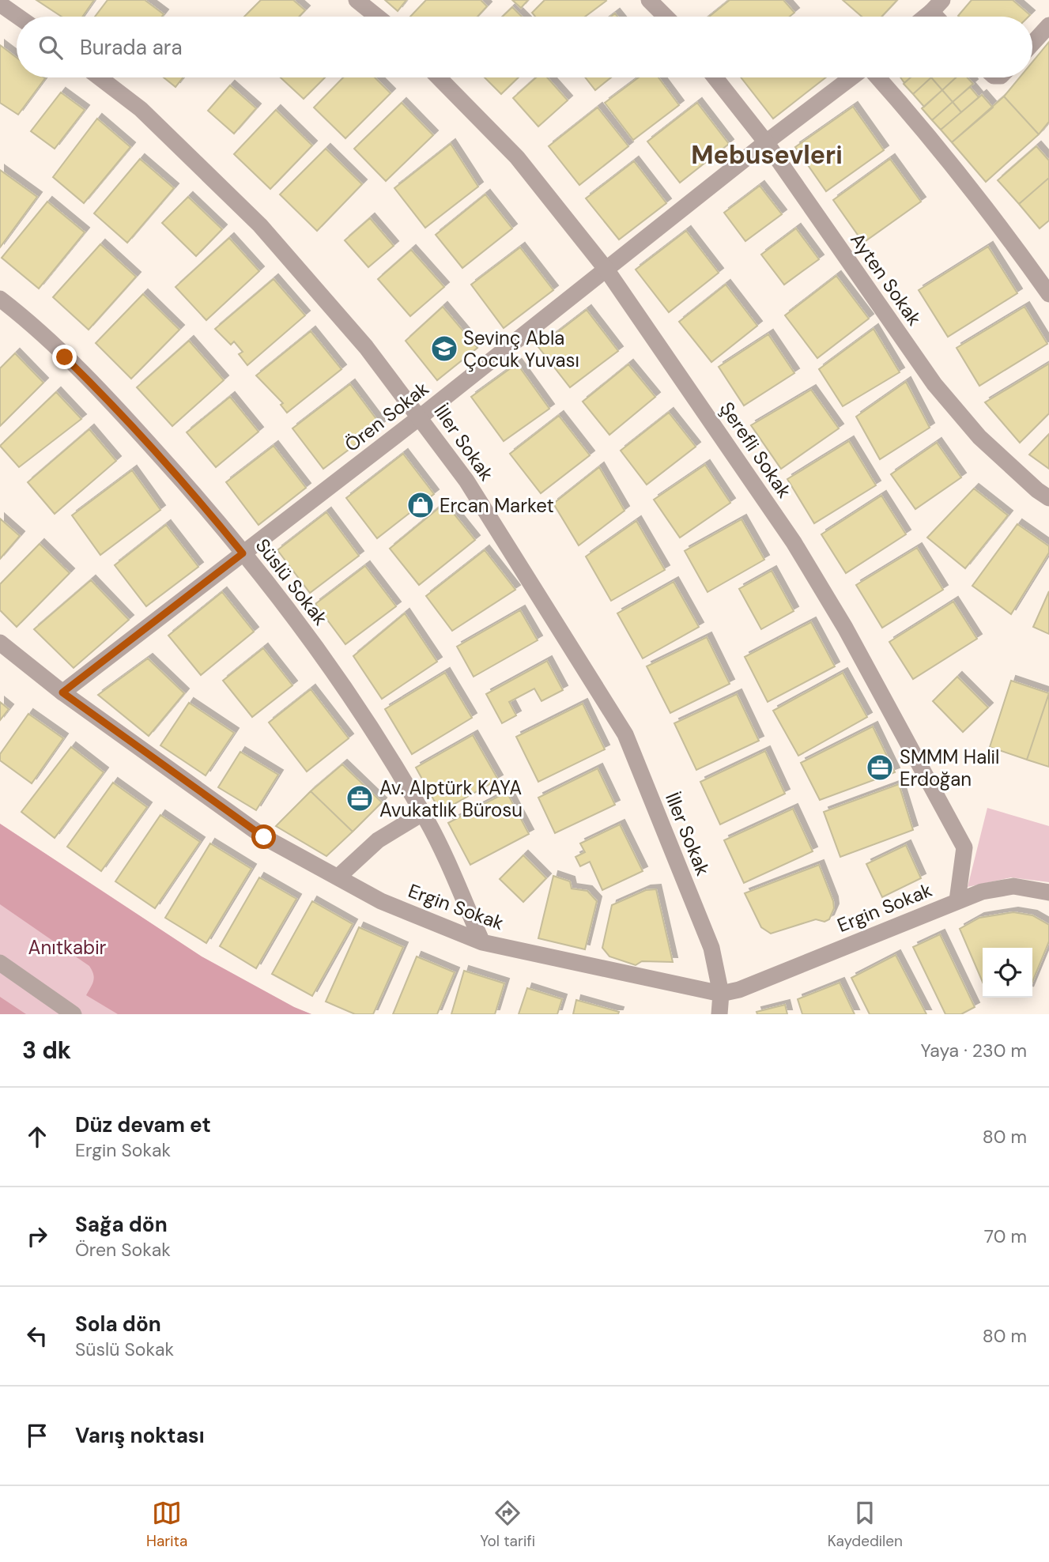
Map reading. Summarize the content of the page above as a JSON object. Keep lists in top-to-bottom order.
{
  "streets": {
    "street": [
      "Ayten Sokak",
      "Ören Sokak",
      "İller Sokak",
      "Şerefli Sokak",
      "Süslü Sokak",
      "Ergin Sokak"
    ]
  },
  "crossings": [
    ["Ayten Sokak", "Ören Sokak"],
    ["Ören Sokak", "İller Sokak"],
    ["Ören Sokak", "Şerefli Sokak"],
    ["Ören Sokak", "Süslü Sokak"],
    ["Ören Sokak", "Ergin Sokak"],
    ["İller Sokak", "Ergin Sokak"],
    ["Şerefli Sokak", "Ergin Sokak"],
    ["Süslü Sokak", "Ergin Sokak"]
  ],
  "districts": ["Mebusevleri"],
  "parks": ["Anıtkabir"],
  "places": {
    "school or university": ["Sevinç Abla Çocuk Yuvası"],
    "shop": ["Ercan Market"],
    "office": ["SMMM Halil Erdoğan", "Av. Alptürk KAYA Avukatlık Bürosu"]
  },
  "page": {
    "search": "Burada ara",
    "heading": ["3 dk", "Yaya · 230 m"],
    "list": [
      ["Düz devam et", "Ergin Sokak", "80 m"],
      ["Sağa dön", "Ören Sokak", "70 m"],
      ["Sola dön", "Süslü Sokak", "80 m"],
      "Varış noktası"
    ],
    "nav": ["Harita", "Yol tarifi", "Kaydedilen"]
  }
}
